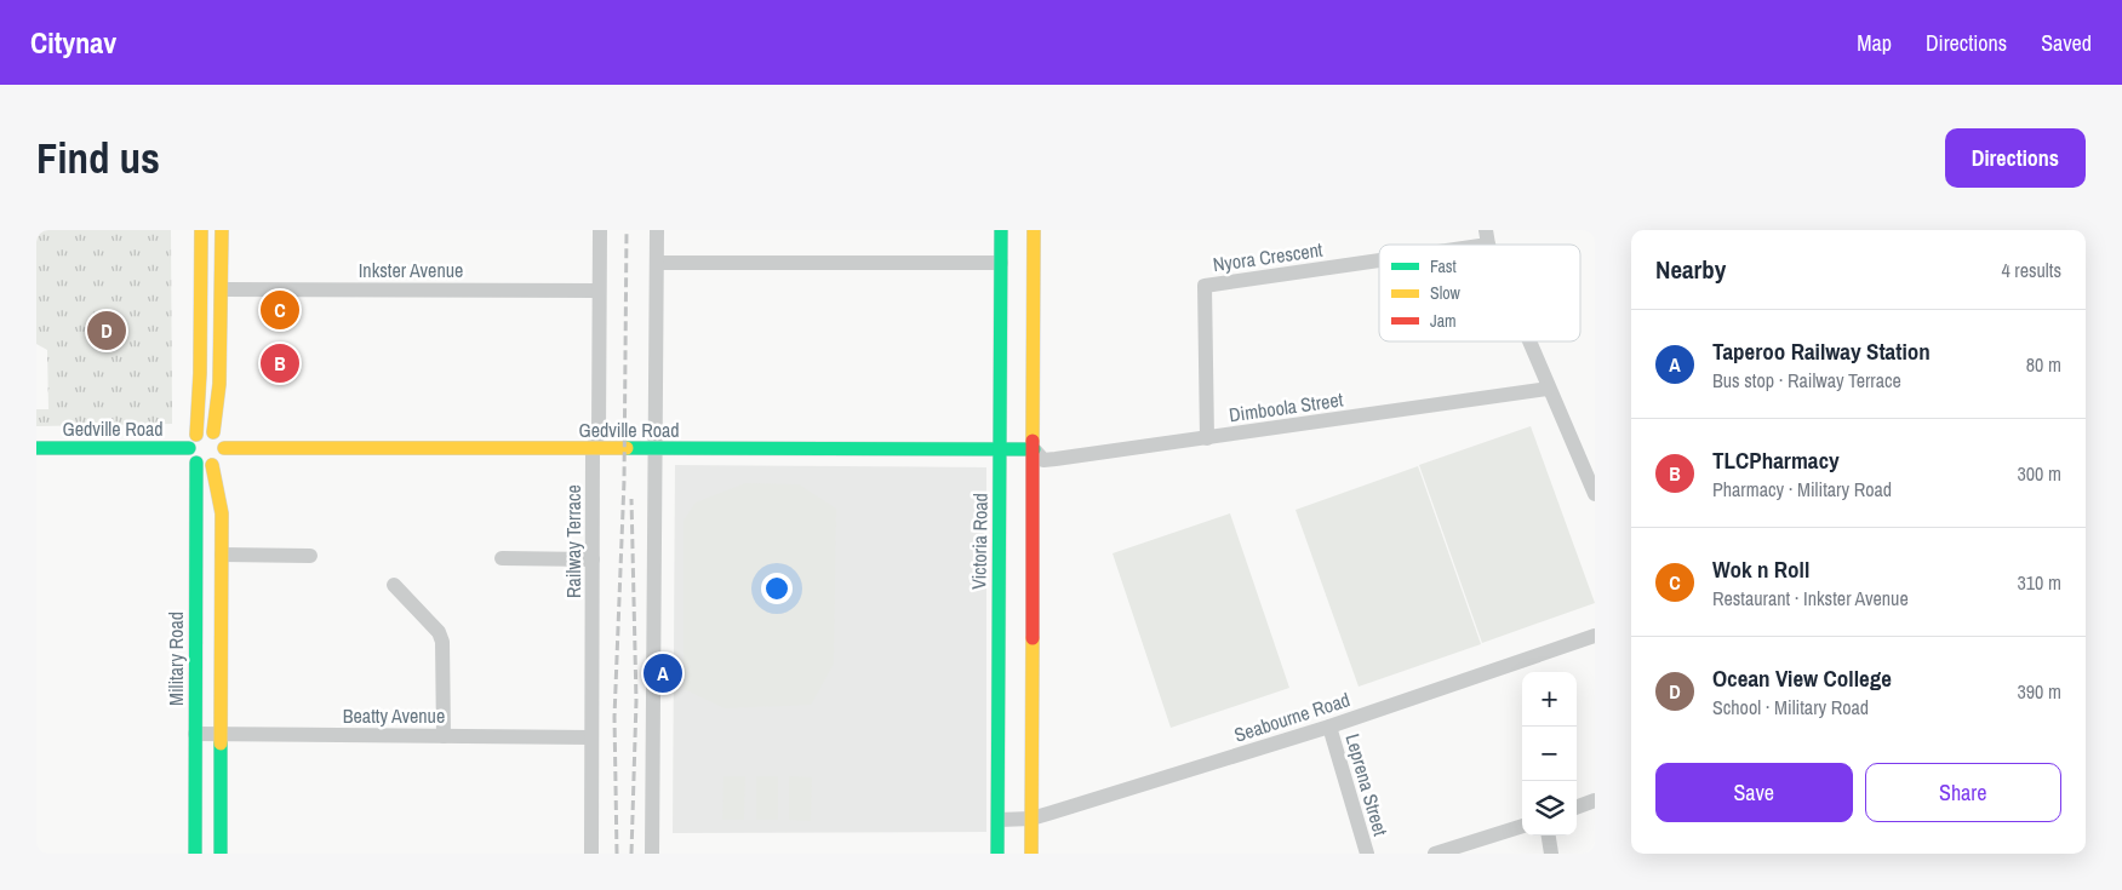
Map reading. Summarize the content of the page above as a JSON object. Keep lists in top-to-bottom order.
{
  "streets": {
    "main road": ["Gedville Road", "Victoria Road", "Military Road"],
    "street": [
      "Nyora Crescent",
      "Inkster Avenue",
      "Dimboola Street",
      "Railway Terrace",
      "Beatty Avenue",
      "Seabourne Road",
      "Leprena Street"
    ]
  },
  "crossings": [
    ["Nyora Crescent", "Dimboola Street"],
    ["Inkster Avenue", "Railway Terrace"],
    ["Dimboola Street", "Gedville Road"],
    ["Gedville Road", "Railway Terrace"],
    ["Gedville Road", "Victoria Road"],
    ["Gedville Road", "Military Road"],
    ["Railway Terrace", "Beatty Avenue"],
    ["Victoria Road", "Seabourne Road"],
    ["Military Road", "Beatty Avenue"],
    ["Seabourne Road", "Leprena Street"]
  ],
  "legend": ["Fast", "Slow", "Jam"],
  "page": {
    "header": "Citynav",
    "nav": ["Map", "Directions", "Saved"],
    "buttons": [
      "Directions",
      ["Save", "Share"]
    ],
    "title": "Find us",
    "heading": ["Nearby", "4 results"],
    "pins": [
      "C",
      "D",
      "B",
      "A"
    ],
    "list": [
      {
        "mark": "A",
        "name": "Taperoo Railway Station",
        "note": "Bus stop · Railway Terrace",
        "value": "80 m"
      },
      {
        "mark": "B",
        "name": "TLCPharmacy",
        "note": "Pharmacy · Military Road",
        "value": "300 m"
      },
      {
        "mark": "C",
        "name": "Wok n Roll",
        "note": "Restaurant · Inkster Avenue",
        "value": "310 m"
      },
      {
        "mark": "D",
        "name": "Ocean View College",
        "note": "School · Military Road",
        "value": "390 m"
      }
    ],
    "map_buttons": ["+", "−"]
  }
}
